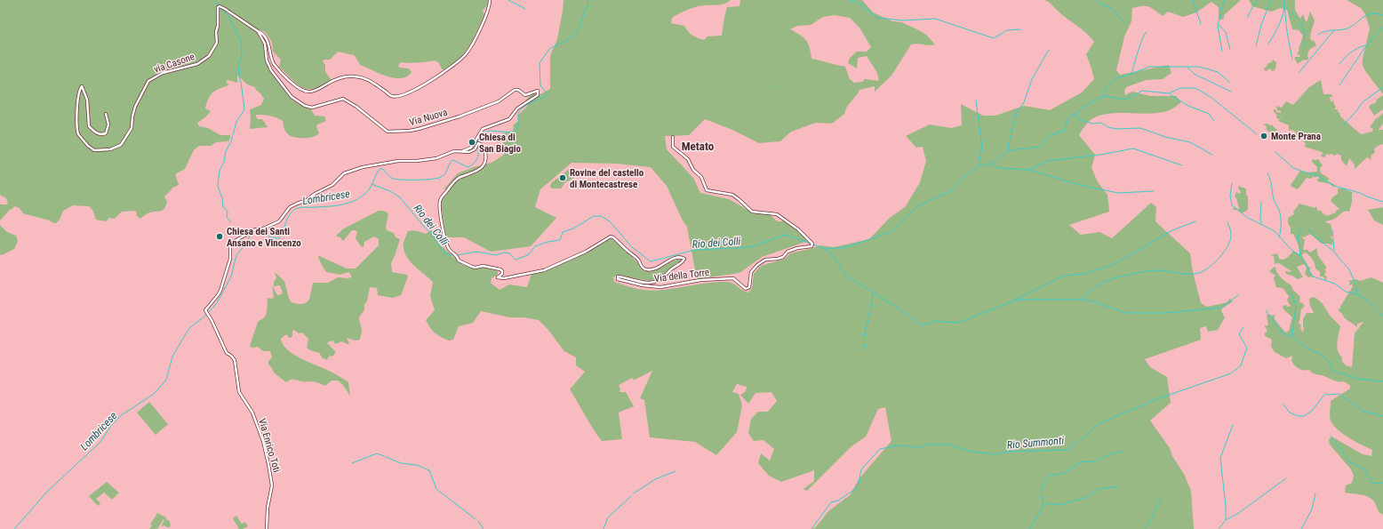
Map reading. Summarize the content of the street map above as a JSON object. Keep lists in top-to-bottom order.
{
  "streets": {
    "street": [
      "via Casone",
      "Via Nuova",
      "Via della Torre",
      "Via Enrico Toti"
    ]
  },
  "crossings": [
    ["via Casone", "Via Nuova"],
    ["Via Nuova", "Via della Torre"],
    ["Via Nuova", "Via Enrico Toti"]
  ],
  "districts": ["Metato"],
  "water": ["Lombricese", "Rio dei Colli", "Rio Summonti"],
  "places": [
    "Monte Prana",
    "Chiesa di San Biagio",
    "Rovine del castello di Montecastrese",
    "Chiesa dei Santi Ansano e Vincenzo"
  ]
}
